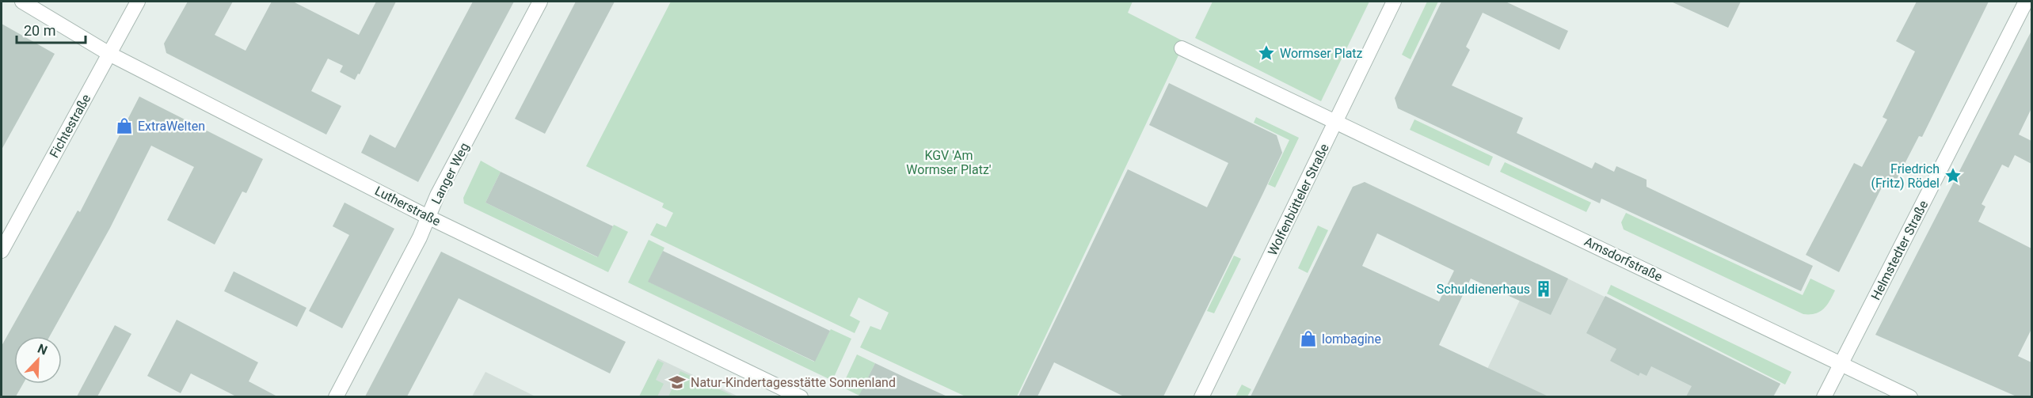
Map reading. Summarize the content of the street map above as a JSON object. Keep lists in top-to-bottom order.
{
  "streets": {
    "street": [
      "Fichtestraße",
      "Langer Weg",
      "Wolfenbütteler Straße",
      "Lutherstraße",
      "Helmstedter Straße",
      "Amsdorfstraße"
    ]
  },
  "crossings": [
    ["Fichtestraße", "Lutherstraße"],
    ["Langer Weg", "Lutherstraße"],
    ["Wolfenbütteler Straße", "Amsdorfstraße"],
    ["Helmstedter Straße", "Amsdorfstraße"]
  ],
  "parks": ["KGV 'Am Wormser Platz'"],
  "places": {
    "place": ["Wormser Platz", "Friedrich (Fritz) Rödel"],
    "shop": ["ExtraWelten", "lombagine"],
    "building": ["Schuldienerhaus"],
    "school or university": ["Natur-Kindertagesstätte Sonnenland"]
  },
  "scale_bar": "20 m",
  "north": "top right"
}
